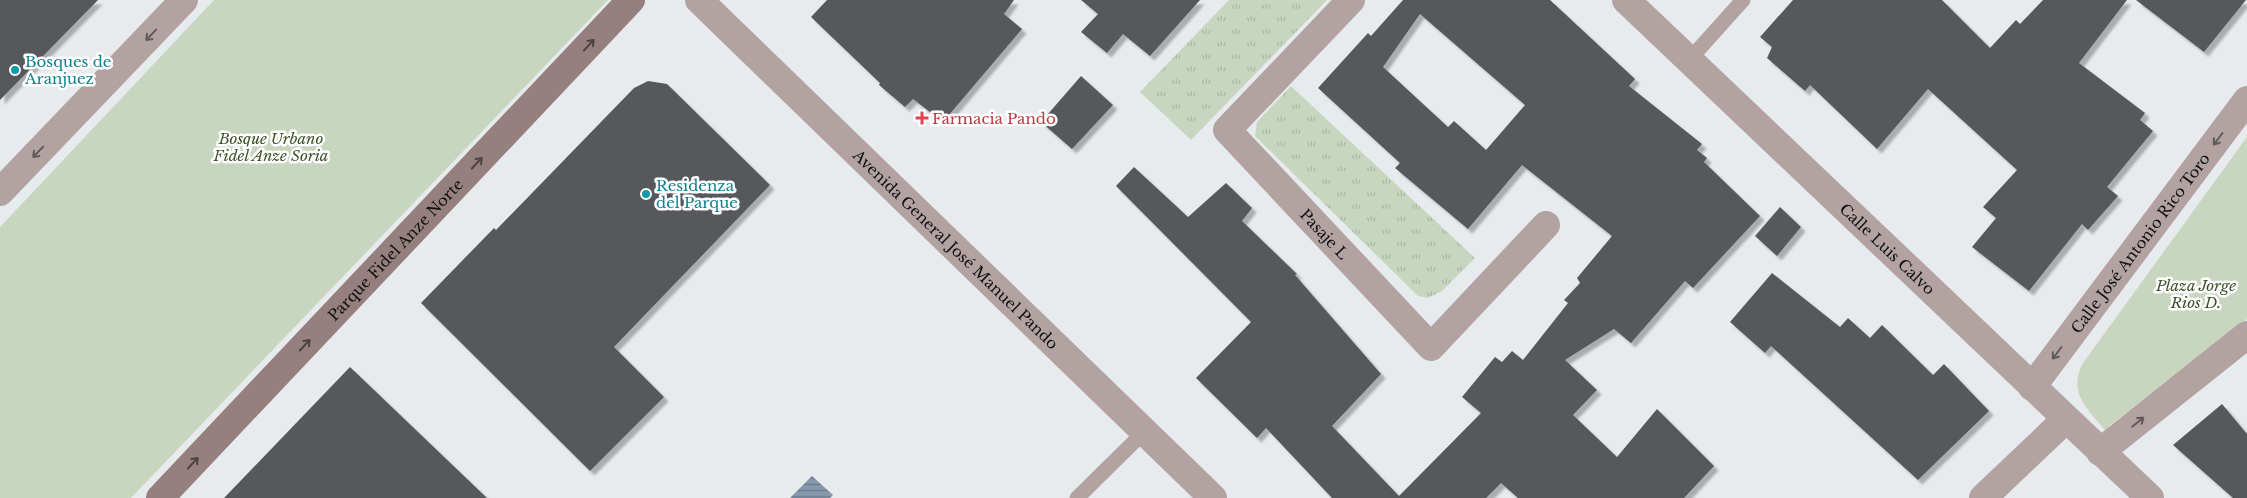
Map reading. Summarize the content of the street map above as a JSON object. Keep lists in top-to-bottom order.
{
  "streets": {
    "street": [
      "Pasaje L",
      "Calle José Antonio Rico Toro",
      "Parque Fidel Anze Norte",
      "Avenida General José Manuel Pando",
      "Calle Luis Calvo"
    ]
  },
  "crossings": [
    ["Calle José Antonio Rico Toro", "Calle Luis Calvo"]
  ],
  "one_way": ["Parque Fidel Anze Norte"],
  "parks": ["Bosque Urbano Fidel Anze Soria", "Plaza Jorge Rios D."],
  "places": {
    "other": ["Bosques de Aranjuez", "Residenza del Parque"],
    "health": ["Farmacia Pando"]
  }
}
